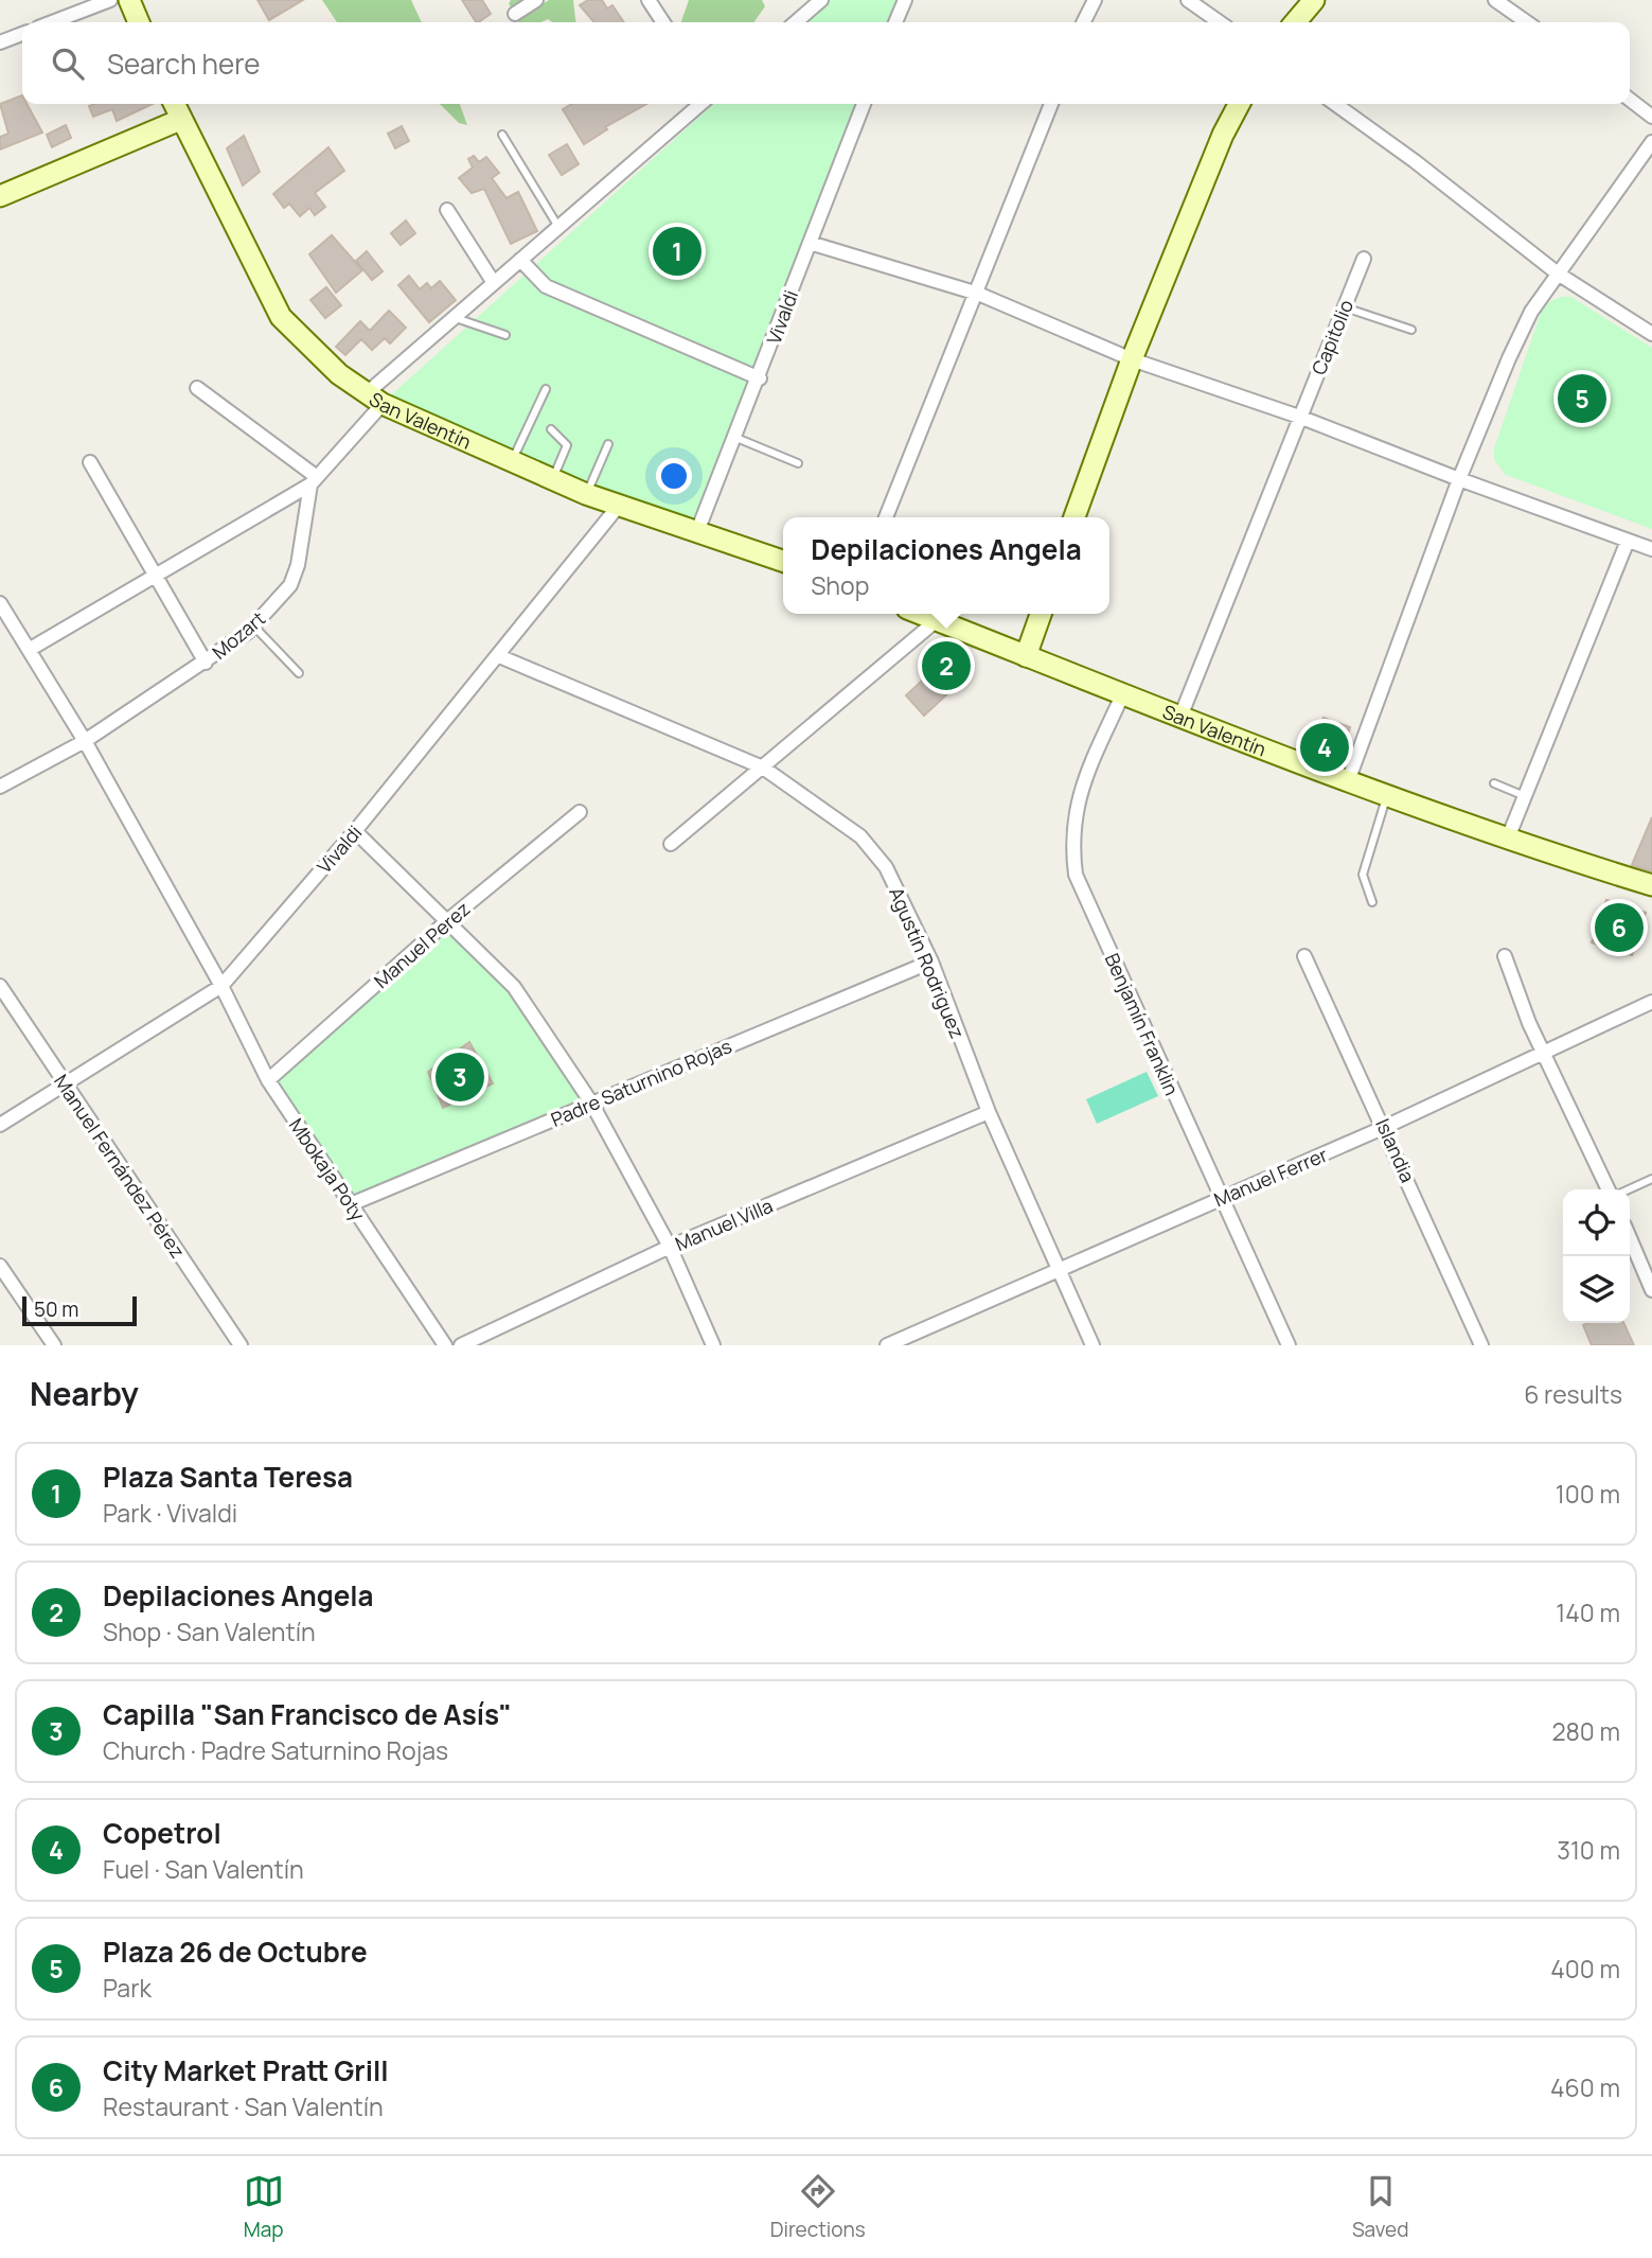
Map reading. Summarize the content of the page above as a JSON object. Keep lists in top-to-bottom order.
{
  "streets": {
    "main road": ["San Valentín"],
    "street": [
      "Vivaldi",
      "Capitolio",
      "Mozart",
      "Manuel Perez",
      "Agustín Rodriguez",
      "Benjamín Franklin",
      "Padre Saturnino Rojas",
      "Islandia",
      "Manuel Fernández Pérez",
      "Mbokaja Poty",
      "Manuel Ferrer",
      "Manuel Villa"
    ]
  },
  "crossings": [
    ["Vivaldi", "San Valentín"],
    ["Vivaldi", "Agustín Rodriguez"],
    ["Vivaldi", "Manuel Fernández Pérez"],
    ["Vivaldi", "Mbokaja Poty"],
    ["Capitolio", "San Valentín"],
    ["San Valentín", "Benjamín Franklin"],
    ["Mozart", "Mbokaja Poty"],
    ["Manuel Perez", "Mbokaja Poty"],
    ["Agustín Rodriguez", "Padre Saturnino Rojas"],
    ["Agustín Rodriguez", "Manuel Ferrer"],
    ["Agustín Rodriguez", "Manuel Villa"],
    ["Benjamín Franklin", "Manuel Ferrer"],
    ["Padre Saturnino Rojas", "Mbokaja Poty"],
    ["Islandia", "Manuel Ferrer"]
  ],
  "scale_bar": "50 m",
  "page": {
    "search": "Search here",
    "pins": [
      "1",
      "5",
      "2",
      "4",
      "6",
      "3"
    ],
    "popup": ["Depilaciones Angela", "Shop"],
    "scale": "50 m",
    "heading": ["Nearby", "6 results"],
    "list": [
      {
        "mark": "1",
        "name": "Plaza Santa Teresa",
        "note": "Park · Vivaldi",
        "value": "100 m"
      },
      {
        "mark": "2",
        "name": "Depilaciones Angela",
        "note": "Shop · San Valentín",
        "value": "140 m"
      },
      {
        "mark": "3",
        "name": "Capilla \"San Francisco de Asís\"",
        "note": "Church · Padre Saturnino Rojas",
        "value": "280 m"
      },
      {
        "mark": "4",
        "name": "Copetrol",
        "note": "Fuel · San Valentín",
        "value": "310 m"
      },
      {
        "mark": "5",
        "name": "Plaza 26 de Octubre",
        "note": "Park",
        "value": "400 m"
      },
      {
        "mark": "6",
        "name": "City Market Pratt Grill",
        "note": "Restaurant · San Valentín",
        "value": "460 m"
      }
    ],
    "nav": ["Map", "Directions", "Saved"]
  }
}
